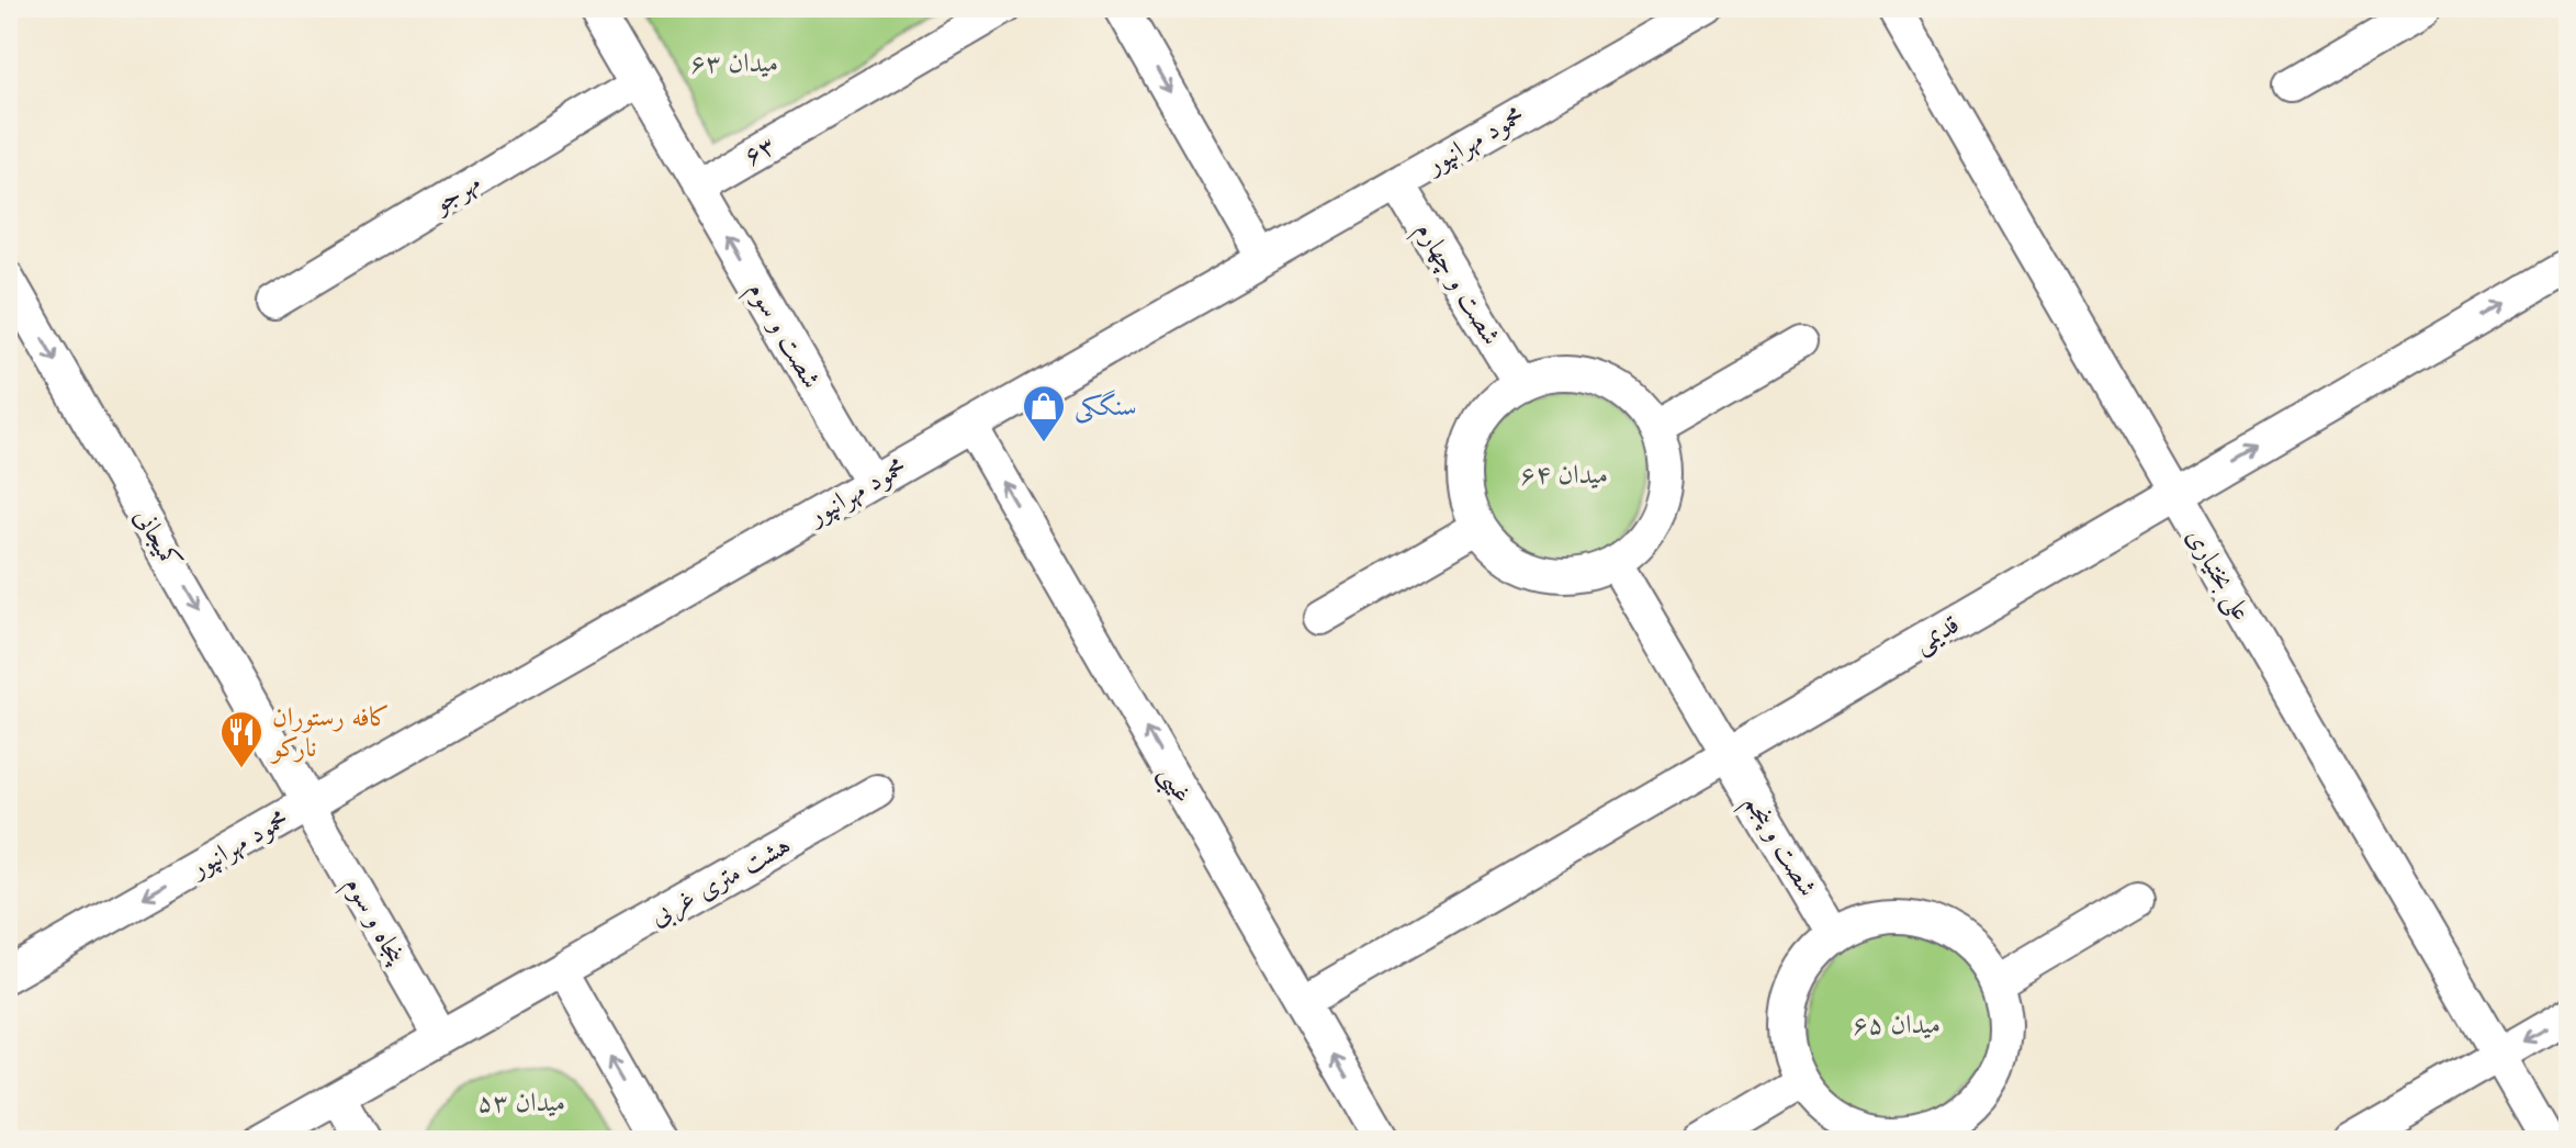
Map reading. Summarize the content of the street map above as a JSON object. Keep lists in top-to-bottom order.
{
  "streets": {
    "street": [
      "محمود مهرانپور",
      "۶۳",
      "مهرجو",
      "شصت و چهارم",
      "شصت و سوم",
      "کمیجانی",
      "علی بختیاری",
      "قدیمی",
      "غیبی",
      "شصت و پنجم",
      "هشت متری غربی",
      "پنجاه و سوم"
    ]
  },
  "crossings": [
    ["محمود مهرانپور", "شصت و چهارم"],
    ["محمود مهرانپور", "شصت و سوم"],
    ["محمود مهرانپور", "کمیجانی"],
    ["محمود مهرانپور", "غیبی"],
    ["محمود مهرانپور", "پنجاه و سوم"],
    ["۶۳", "شصت و سوم"],
    ["کمیجانی", "پنجاه و سوم"],
    ["علی بختیاری", "قدیمی"],
    ["قدیمی", "غیبی"],
    ["قدیمی", "شصت و پنجم"]
  ],
  "one_way": ["شصت و سوم", "کمیجانی", "غیبی"],
  "parks": [
    "میدان ۶۳",
    "میدان ۶۴",
    "میدان ۶۵",
    "میدان ۵۳"
  ],
  "places": {
    "shop": ["سنگکی"],
    "restaurant": ["کافه رستوران نارکو"]
  }
}
